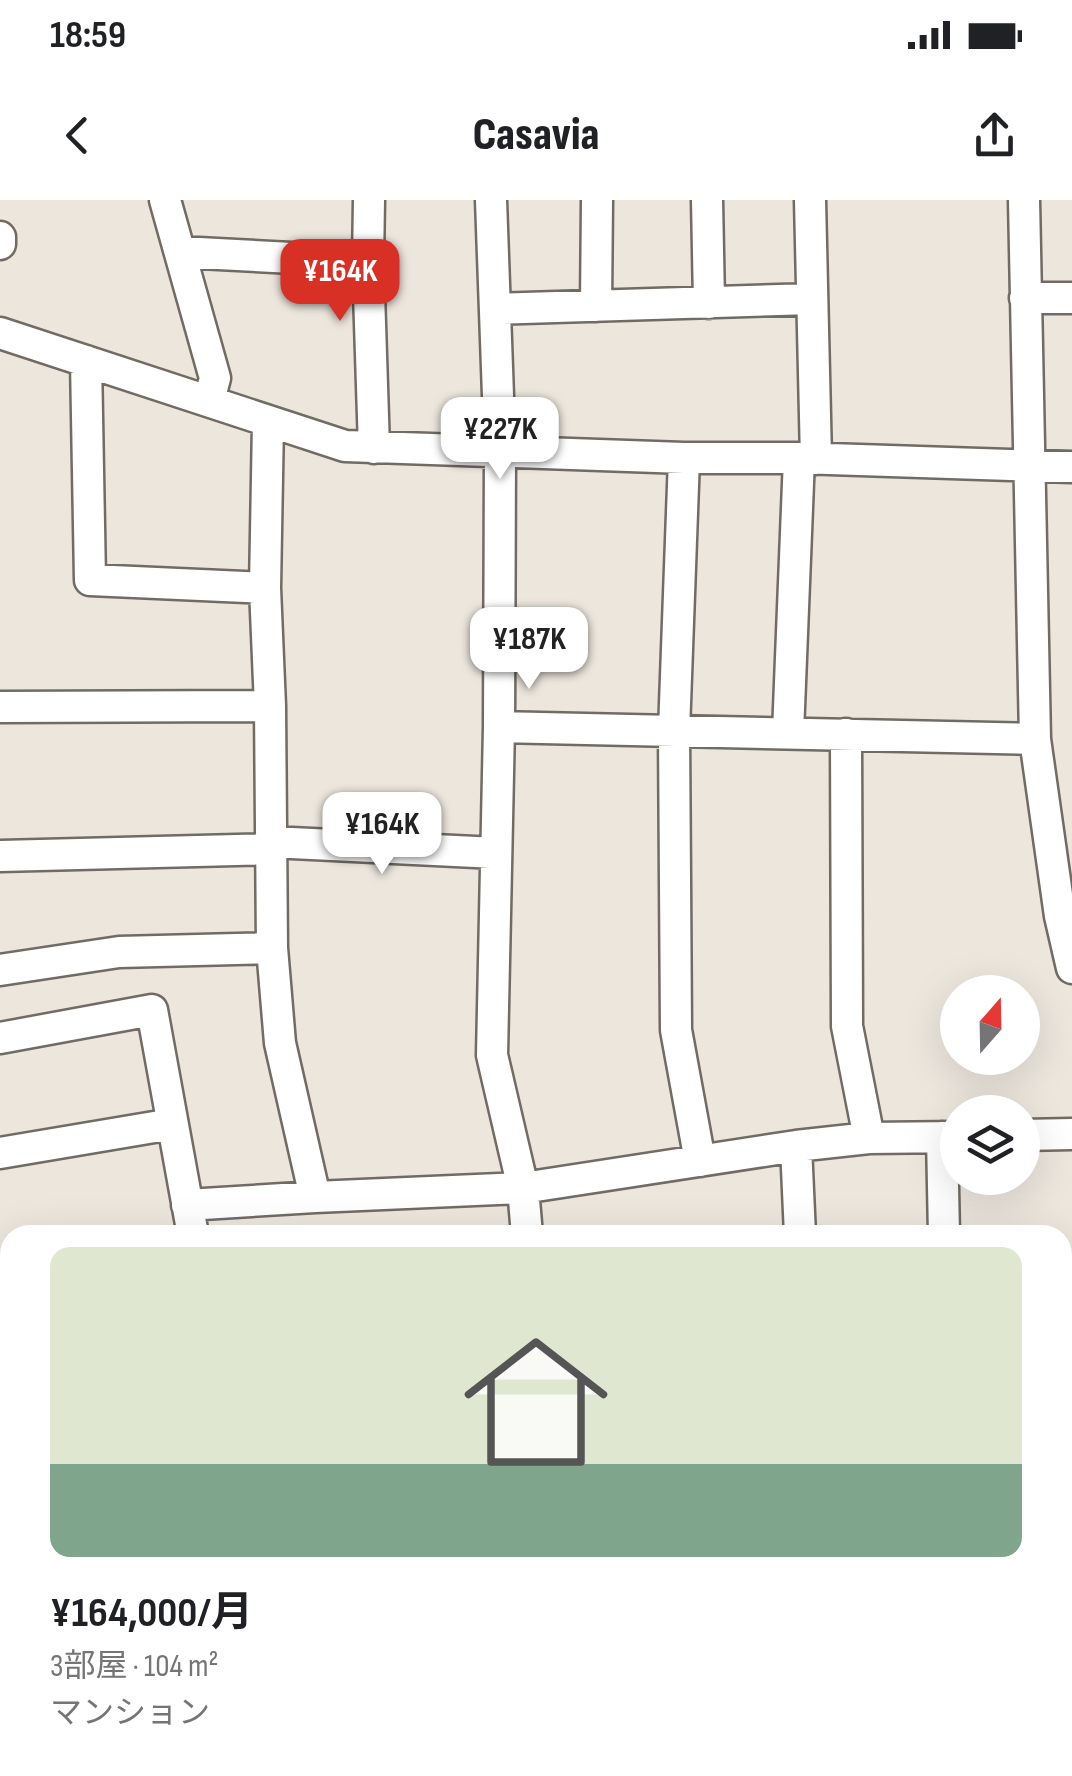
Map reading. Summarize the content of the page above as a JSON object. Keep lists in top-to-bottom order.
{
  "north": "top",
  "page": {
    "status": "18:59",
    "header": "Casavia",
    "price": [
      "¥164K",
      "¥227K",
      "¥187K",
      "¥164K"
    ],
    "list": [
      {
        "name": "¥164,000/月",
        "note": "3部屋 · 104 m² · マンション"
      }
    ]
  }
}
